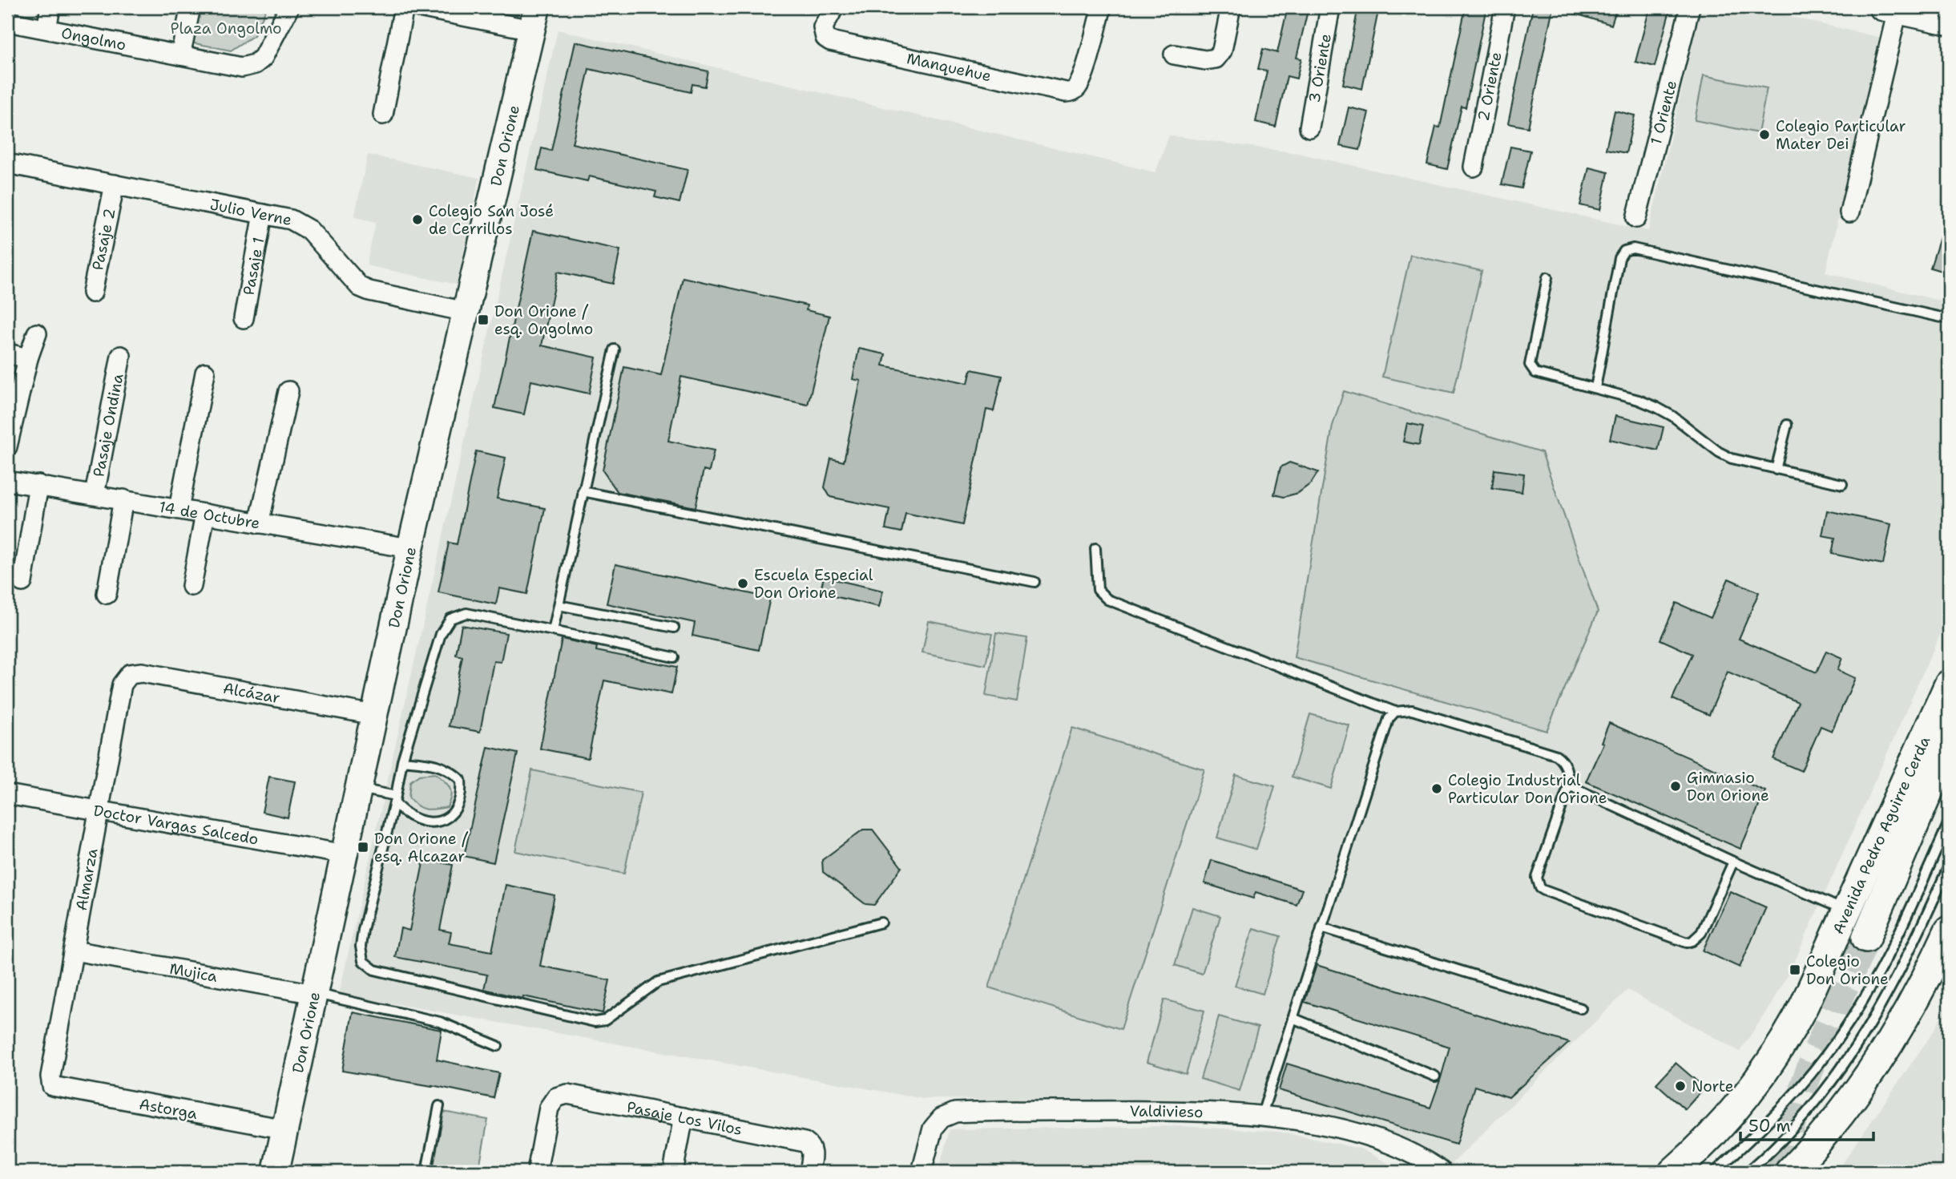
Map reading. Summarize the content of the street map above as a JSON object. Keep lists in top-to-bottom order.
{
  "streets": {
    "main road": ["Avenida Pedro Aguirre Cerda"],
    "street": [
      "Ongolmo",
      "Manquehue",
      "3 Oriente",
      "2 Oriente",
      "1 Oriente",
      "Don Orione",
      "Julio Verne",
      "Pasaje 2",
      "Pasaje 1",
      "Pasaje Ondina",
      "14 de Octubre",
      "Alcázar",
      "Doctor Vargas Salcedo",
      "Almarza",
      "Mujica",
      "Astorga",
      "Valdivieso",
      "Pasaje Los Vilos"
    ]
  },
  "crossings": [
    ["Don Orione", "Julio Verne"],
    ["Don Orione", "14 de Octubre"],
    ["Don Orione", "Alcázar"],
    ["Don Orione", "Doctor Vargas Salcedo"],
    ["Don Orione", "Mujica"],
    ["Don Orione", "Astorga"],
    ["Julio Verne", "Pasaje 2"],
    ["Julio Verne", "Pasaje 1"],
    ["Pasaje Ondina", "14 de Octubre"],
    ["Alcázar", "Almarza"],
    ["Doctor Vargas Salcedo", "Almarza"],
    ["Almarza", "Mujica"],
    ["Almarza", "Astorga"]
  ],
  "parks": ["Plaza Ongolmo"],
  "places": {
    "other": [
      "Colegio Particular Mater Dei",
      "Colegio San José de Cerrillos",
      "Escuela Especial Don Orione",
      "Gimnasio Don Orione",
      "Colegio Industrial Particular Don Orione",
      "Norte"
    ],
    "transit": ["Don Orione / esq. Ongolmo", "Don Orione / esq. Alcazar", "Colegio Don Orione"]
  },
  "scale_bar": "50 m"
}
